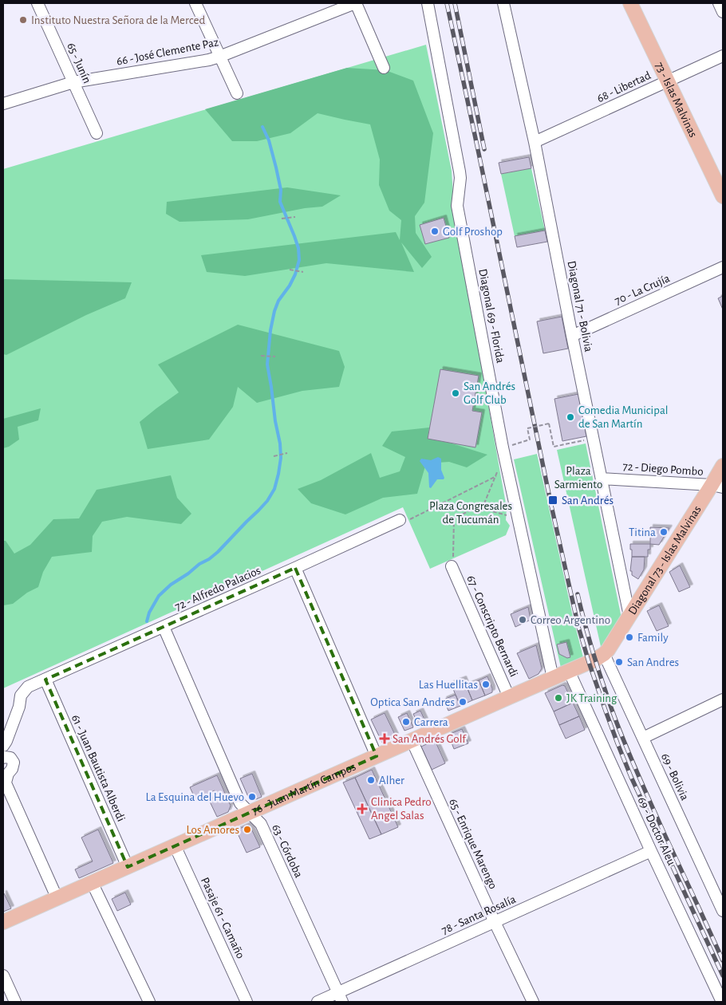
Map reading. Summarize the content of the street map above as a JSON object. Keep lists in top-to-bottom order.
{
  "streets": {
    "main road": ["73 - Islas Malvinas", "Diagonal 73 - Islas Malvinas", "76 - Juan Martín Campos"],
    "street": [
      "66 - José Clemente Paz",
      "65 - Junín",
      "68 - Libertad",
      "70 - La Crujía",
      "Diagonal 71 - Bolivia",
      "Diagonal 69 - Florida",
      "72 - Diego Pombo",
      "72 - Alfredo Palacios",
      "67 - Conscripto Bernardi",
      "61 - Juan Bautista Alberdi",
      "69 - Bolivia",
      "69 - Doctor Aleu",
      "65 - Enrique Marengo",
      "63 - Córdoba",
      "78 - Santa Rosalía",
      "Pasaje 61 - Camaño"
    ]
  },
  "crossings": [
    ["66 - José Clemente Paz", "65 - Junín"],
    ["68 - Libertad", "73 - Islas Malvinas"],
    ["68 - Libertad", "Diagonal 71 - Bolivia"],
    ["70 - La Crujía", "Diagonal 71 - Bolivia"],
    ["Diagonal 71 - Bolivia", "72 - Diego Pombo"],
    ["Diagonal 71 - Bolivia", "Diagonal 73 - Islas Malvinas"],
    ["Diagonal 69 - Florida", "76 - Juan Martín Campos"],
    ["72 - Diego Pombo", "Diagonal 73 - Islas Malvinas"],
    ["Diagonal 73 - Islas Malvinas", "69 - Bolivia"],
    ["Diagonal 73 - Islas Malvinas", "76 - Juan Martín Campos"],
    ["72 - Alfredo Palacios", "61 - Juan Bautista Alberdi"],
    ["72 - Alfredo Palacios", "63 - Córdoba"],
    ["67 - Conscripto Bernardi", "76 - Juan Martín Campos"],
    ["61 - Juan Bautista Alberdi", "76 - Juan Martín Campos"],
    ["69 - Bolivia", "76 - Juan Martín Campos"],
    ["76 - Juan Martín Campos", "69 - Doctor Aleu"],
    ["76 - Juan Martín Campos", "65 - Enrique Marengo"],
    ["76 - Juan Martín Campos", "63 - Córdoba"],
    ["76 - Juan Martín Campos", "Pasaje 61 - Camaño"],
    ["69 - Doctor Aleu", "78 - Santa Rosalía"],
    ["65 - Enrique Marengo", "78 - Santa Rosalía"],
    ["63 - Córdoba", "78 - Santa Rosalía"]
  ],
  "parks": ["Plaza Sarmiento", "Plaza Congresales de Tucumán"],
  "places": {
    "other": [
      "Instituto Nuestra Señora de la Merced",
      "Golf Proshop",
      "San Andrés Golf Club",
      "Comedia Municipal de San Martín",
      "Titina",
      "Correo Argentino",
      "Family",
      "San Andres",
      "Las Huellitas",
      "JK Training",
      "Optica San Andres",
      "Carrera",
      "Alher",
      "La Esquina del Huevo",
      "Los Amores"
    ],
    "transit": ["San Andrés"],
    "health": ["San Andrés Golf", "Clinica Pedro Angel Salas"]
  }
}
